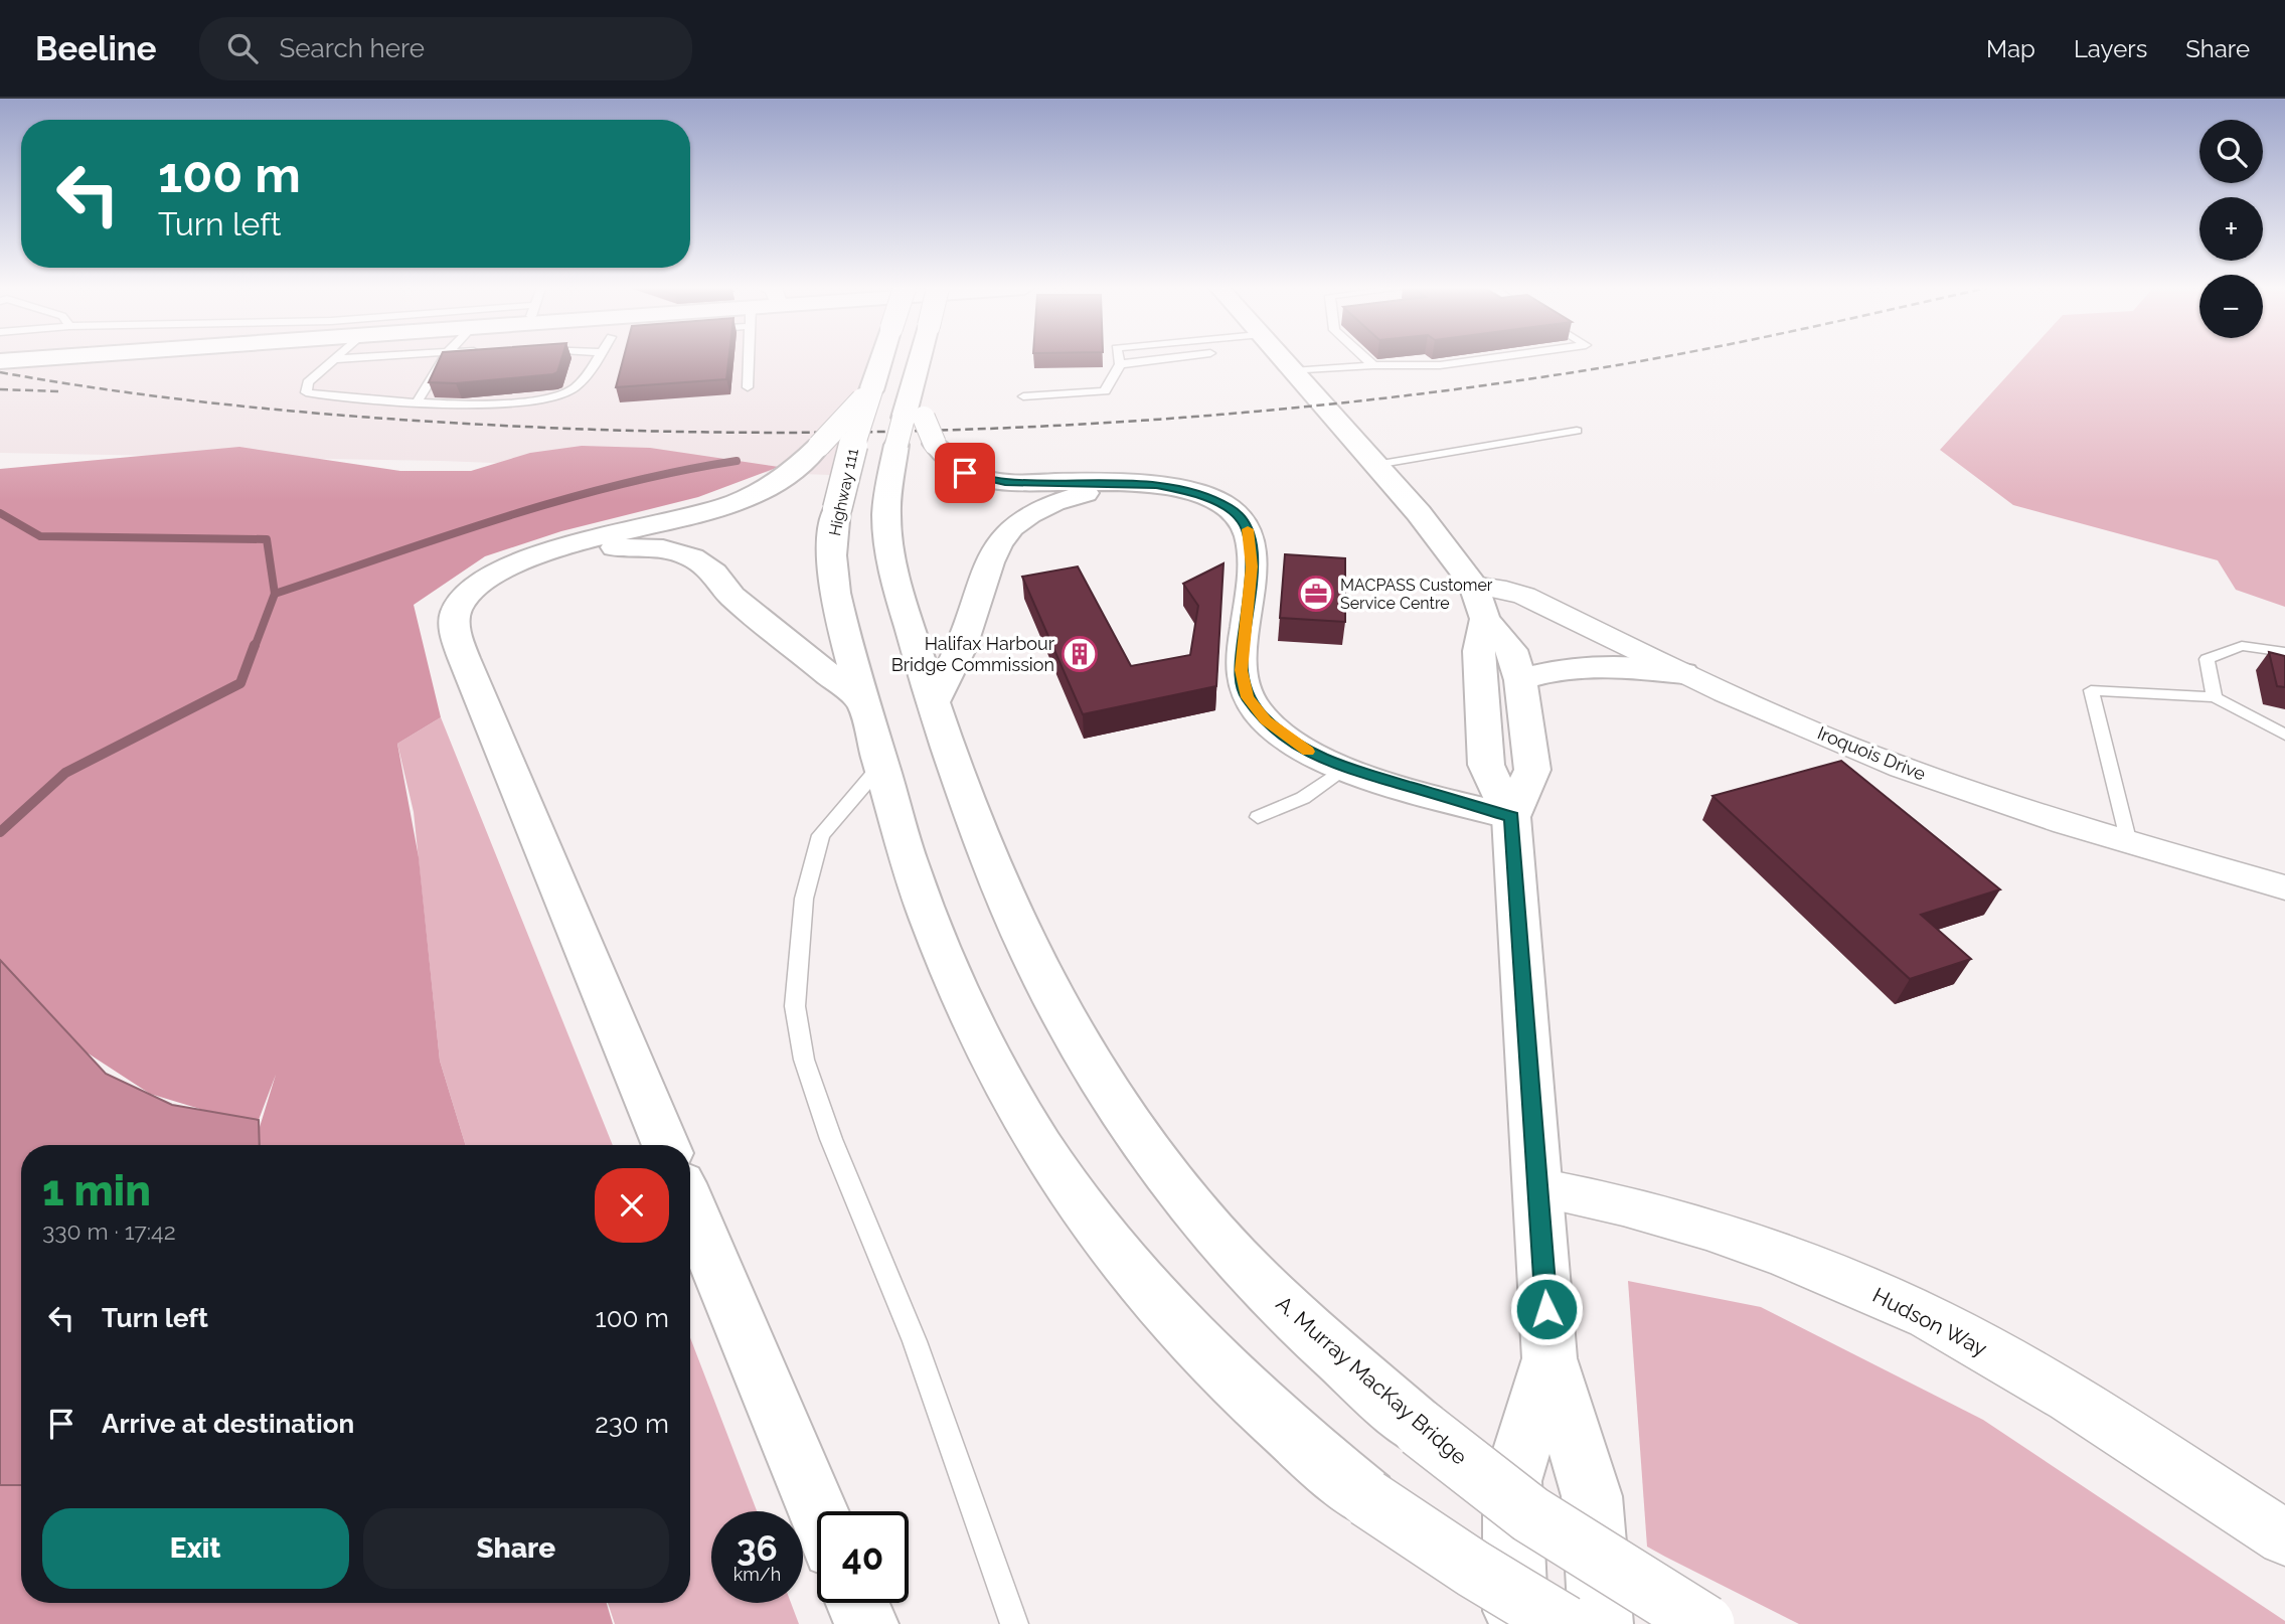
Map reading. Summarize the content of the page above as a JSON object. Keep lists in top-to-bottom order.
{
  "streets": {
    "main road": ["Highway 111", "A. Murray MacKay Bridge"],
    "street": ["Iroquois Drive", "Hudson Way"]
  },
  "places": {
    "office": ["MACPASS Customer Service Centre"],
    "building": ["Halifax Harbour Bridge Commission"]
  },
  "page": {
    "header": "Beeline",
    "search": "Search here",
    "nav": ["Map", "Layers", "Share"],
    "map_buttons": ["+", "−"],
    "turn": ["100 m", "Turn left"],
    "heading": ["1 min", "330 m · 17:42"],
    "list": [
      {
        "name": "Turn left",
        "value": "100 m"
      },
      {
        "name": "Arrive at destination",
        "value": "230 m"
      }
    ],
    "buttons": ["Exit", "Share"],
    "speed": "36 km/h",
    "limit": "40"
  }
}
